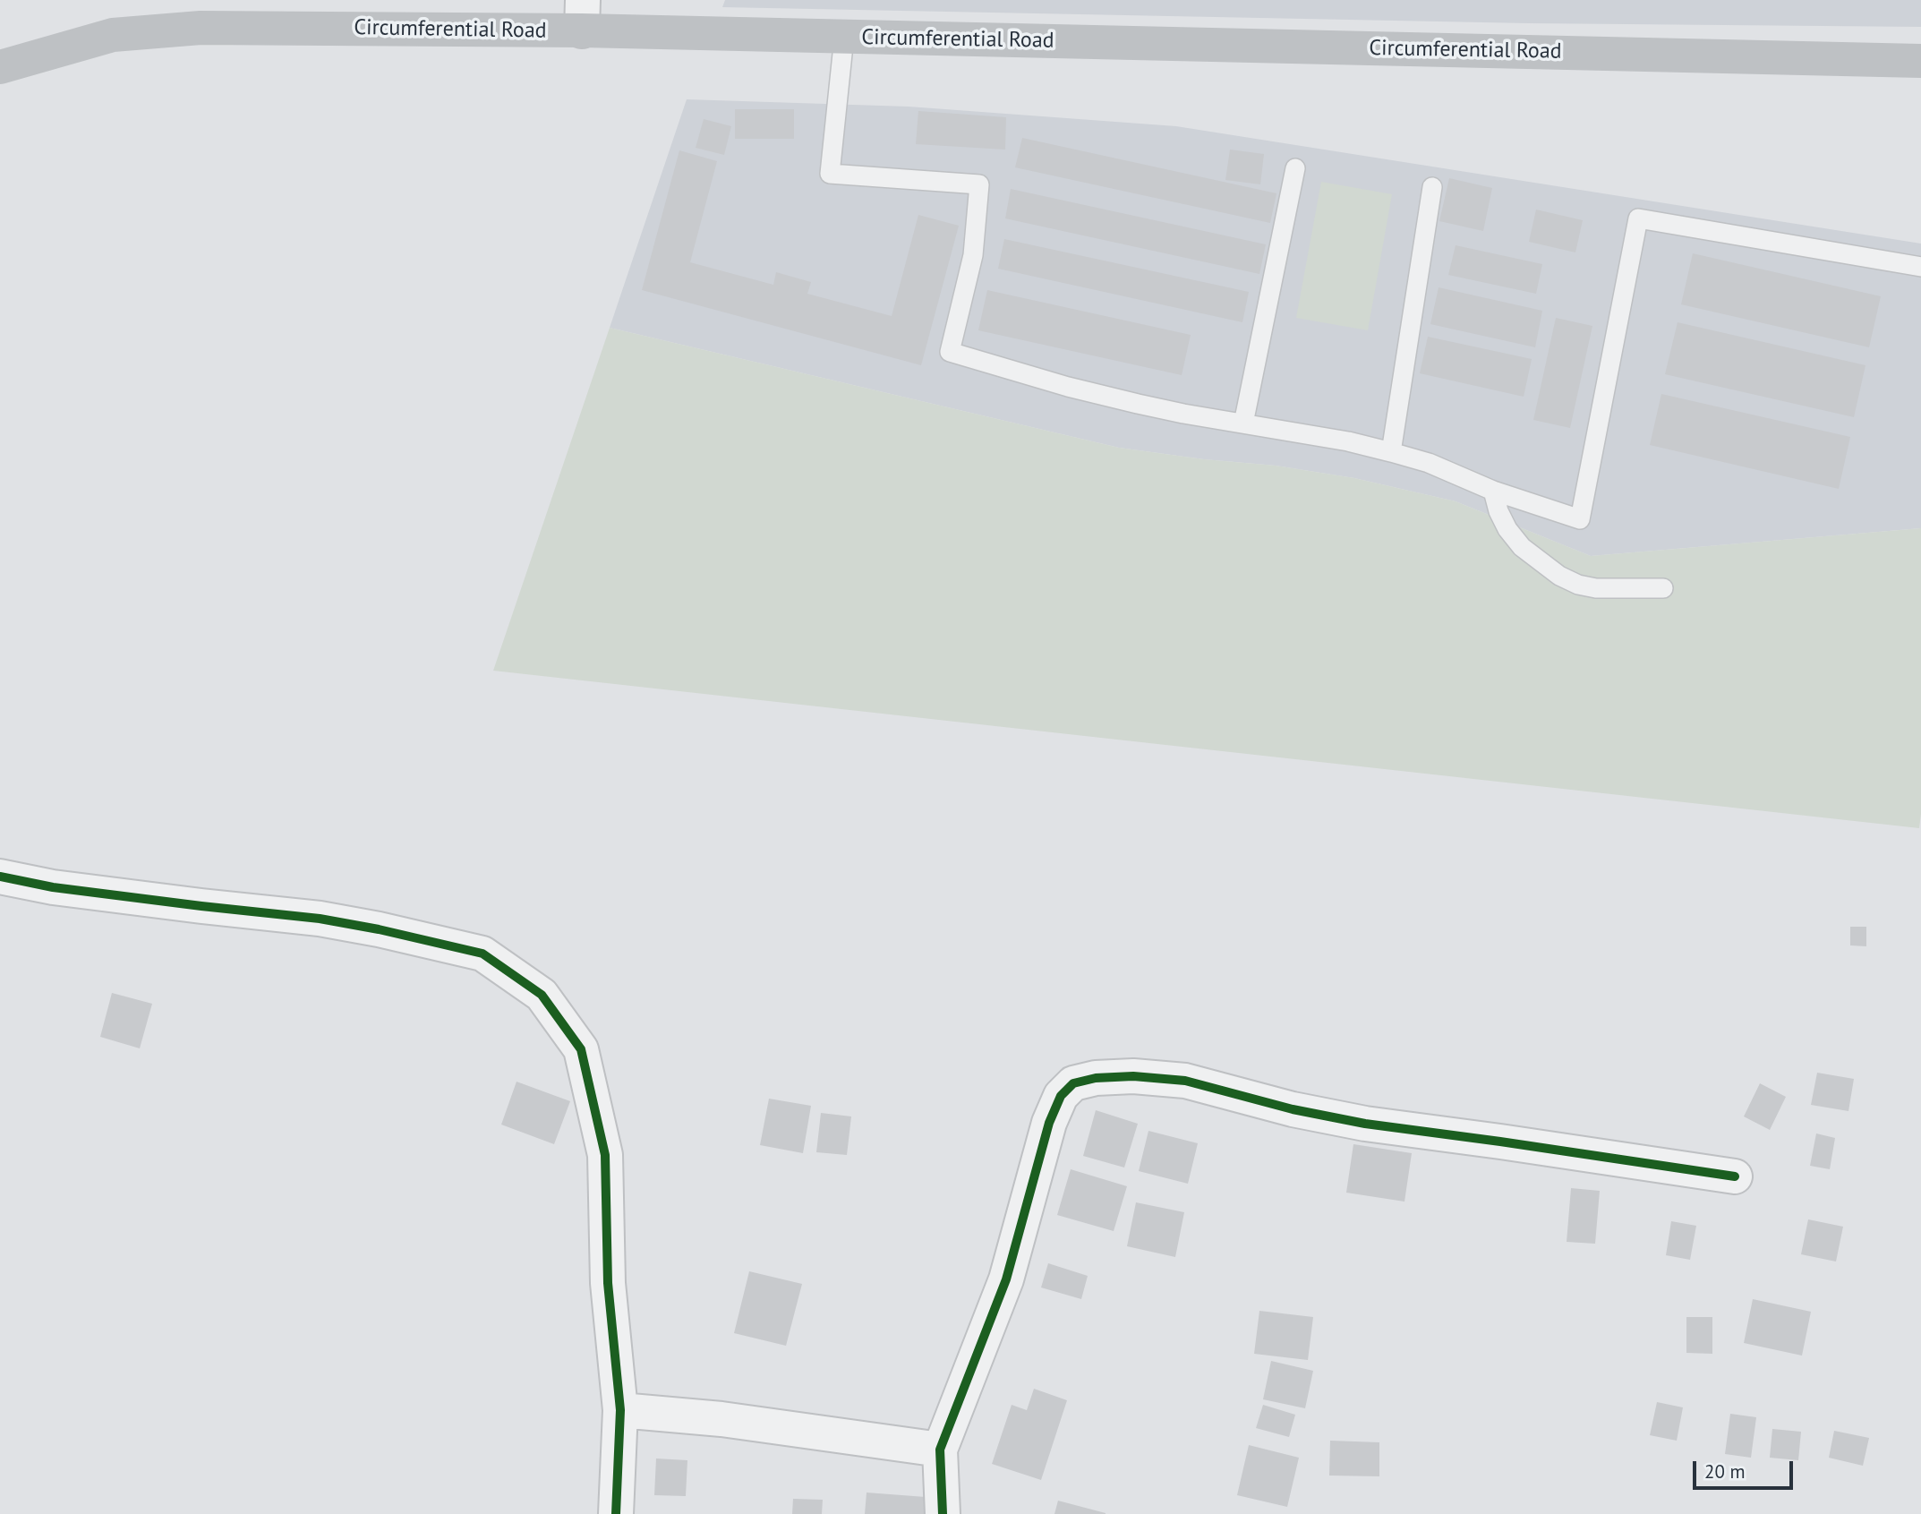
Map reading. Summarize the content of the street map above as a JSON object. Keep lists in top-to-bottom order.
{
  "streets": {
    "main road": ["Circumferential Road"]
  },
  "scale_bar": "20 m"
}
